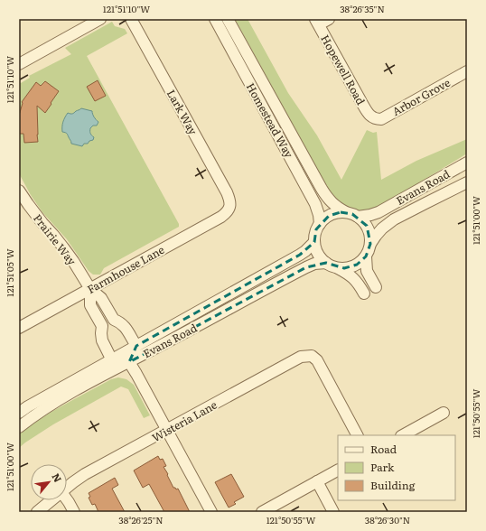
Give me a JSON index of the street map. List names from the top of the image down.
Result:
{
  "streets": {
    "street": [
      "Hopewell Road",
      "Arbor Grove",
      "Lark Way",
      "Homestead Way",
      "Evans Road",
      "Prairie Way",
      "Farmhouse Lane",
      "Wisteria Lane"
    ]
  },
  "crossings": [
    ["Hopewell Road", "Arbor Grove"],
    ["Lark Way", "Farmhouse Lane"],
    ["Homestead Way", "Evans Road"],
    ["Evans Road", "Prairie Way"],
    ["Prairie Way", "Farmhouse Lane"]
  ],
  "legend": ["Road", "Park", "Building"],
  "north": "top right",
  "coordinates": [
    "121°51'10\"W",
    "38°26'35\"N",
    "121°51'00\"W",
    "121°51'05\"W",
    "121°50'55\"W",
    "38°26'25\"N",
    "38°26'30\"N"
  ]
}
